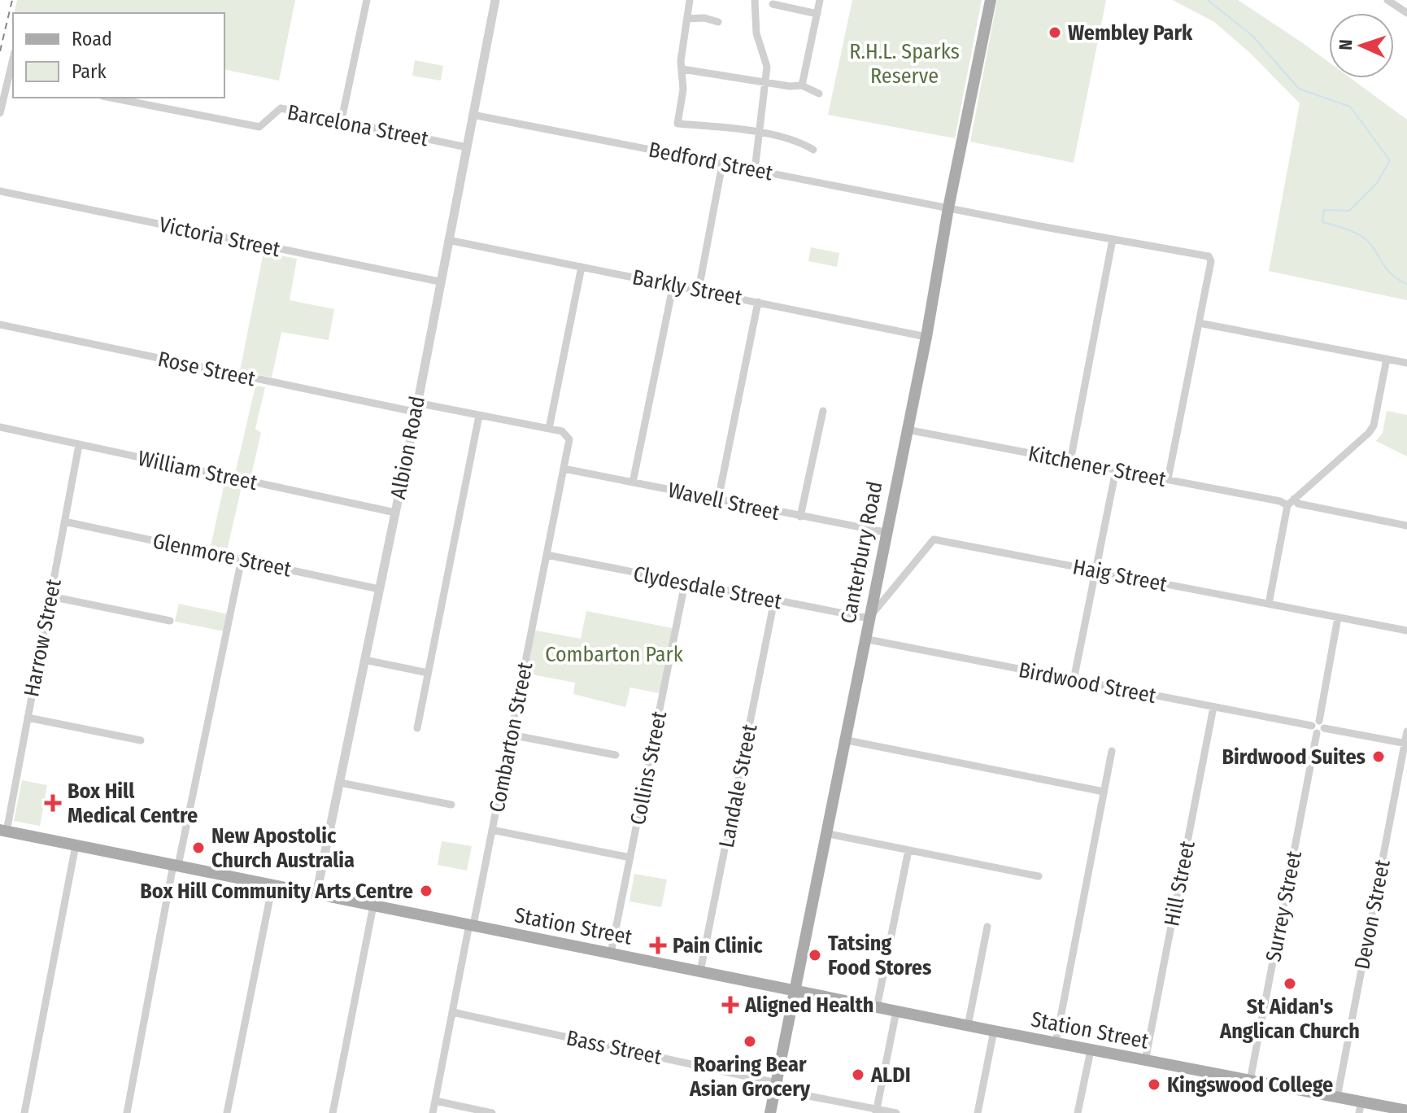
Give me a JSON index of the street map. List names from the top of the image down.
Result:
{
  "streets": {
    "main road": ["Canterbury Road", "Station Street"],
    "street": [
      "Barcelona Street",
      "Bedford Street",
      "Victoria Street",
      "Barkly Street",
      "Rose Street",
      "Albion Road",
      "Kitchener Street",
      "William Street",
      "Wavell Street",
      "Glenmore Street",
      "Haig Street",
      "Clydesdale Street",
      "Harrow Street",
      "Birdwood Street",
      "Combarton Street",
      "Collins Street",
      "Landale Street",
      "Hill Street",
      "Surrey Street",
      "Devon Street",
      "Bass Street"
    ]
  },
  "crossings": [
    ["Barcelona Street", "Albion Road"],
    ["Bedford Street", "Albion Road"],
    ["Bedford Street", "Canterbury Road"],
    ["Victoria Street", "Albion Road"],
    ["Barkly Street", "Albion Road"],
    ["Barkly Street", "Canterbury Road"],
    ["Rose Street", "Albion Road"],
    ["Rose Street", "Combarton Street"],
    ["Albion Road", "William Street"],
    ["Albion Road", "Glenmore Street"],
    ["Albion Road", "Station Street"],
    ["Kitchener Street", "Canterbury Road"],
    ["William Street", "Harrow Street"],
    ["Wavell Street", "Canterbury Road"],
    ["Wavell Street", "Combarton Street"],
    ["Canterbury Road", "Haig Street"],
    ["Canterbury Road", "Clydesdale Street"],
    ["Canterbury Road", "Birdwood Street"],
    ["Canterbury Road", "Station Street"],
    ["Canterbury Road", "Bass Street"],
    ["Glenmore Street", "Harrow Street"],
    ["Haig Street", "Clydesdale Street"],
    ["Haig Street", "Surrey Street"],
    ["Clydesdale Street", "Combarton Street"],
    ["Clydesdale Street", "Collins Street"],
    ["Clydesdale Street", "Landale Street"],
    ["Harrow Street", "Station Street"],
    ["Birdwood Street", "Hill Street"],
    ["Birdwood Street", "Surrey Street"],
    ["Birdwood Street", "Devon Street"],
    ["Combarton Street", "Station Street"],
    ["Combarton Street", "Bass Street"],
    ["Collins Street", "Station Street"],
    ["Landale Street", "Station Street"],
    ["Hill Street", "Station Street"],
    ["Surrey Street", "Station Street"],
    ["Devon Street", "Station Street"]
  ],
  "parks": ["R.H.L. Sparks Reserve", "Combarton Park"],
  "places": {
    "other": [
      "Wembley Park",
      "Birdwood Suites",
      "New Apostolic Church Australia",
      "Box Hill Community Arts Centre",
      "Tatsing Food Stores",
      "St Aidan's Anglican Church",
      "Roaring Bear Asian Grocery",
      "ALDI",
      "Kingswood College"
    ],
    "health": ["Box Hill Medical Centre", "Pain Clinic", "Aligned Health"]
  },
  "legend": ["Road", "Park"],
  "north": "left"
}
